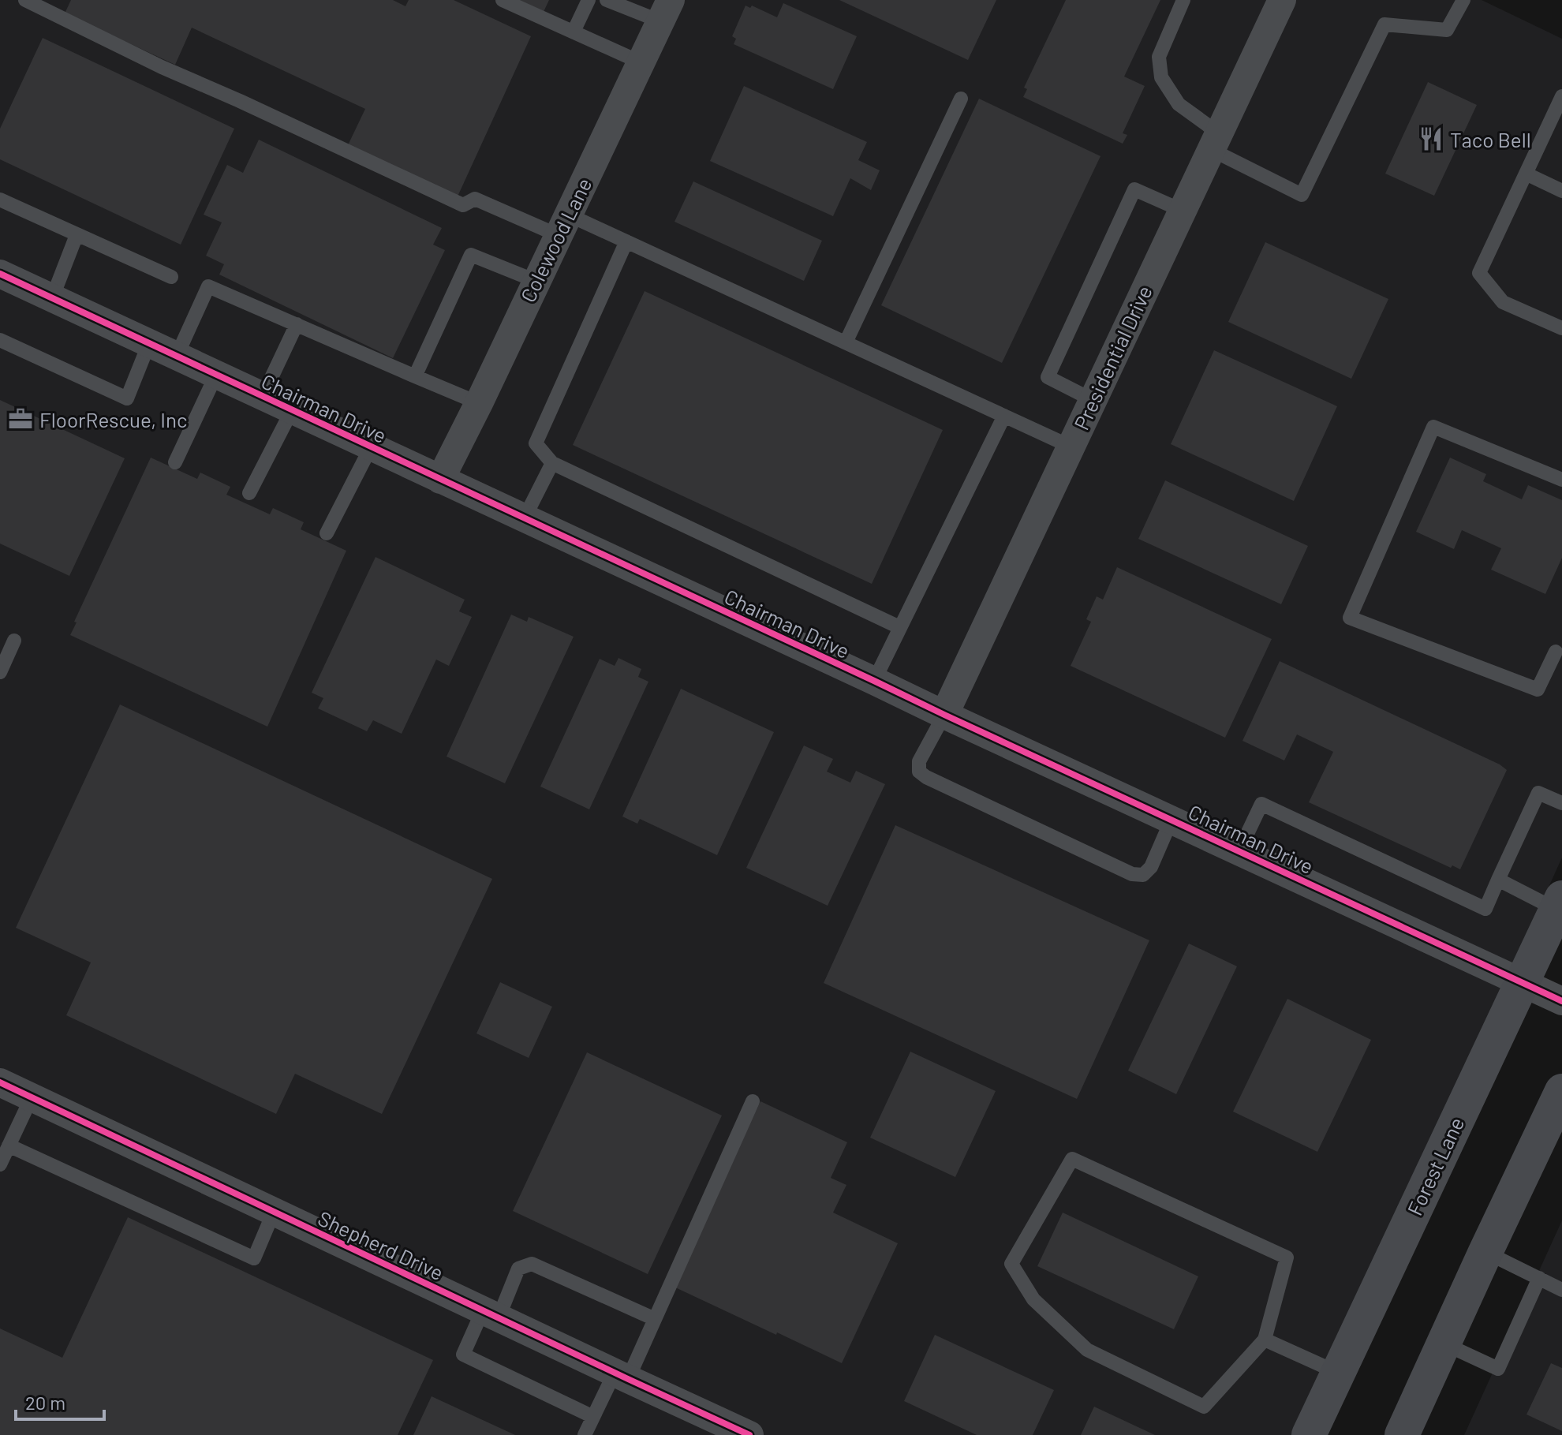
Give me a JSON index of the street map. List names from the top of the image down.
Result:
{
  "streets": {
    "main road": ["Forest Lane"],
    "street": [
      "Colewood Lane",
      "Presidential Drive",
      "Chairman Drive",
      "Shepherd Drive"
    ]
  },
  "crossings": [
    ["Colewood Lane", "Chairman Drive"],
    ["Presidential Drive", "Chairman Drive"],
    ["Chairman Drive", "Forest Lane"]
  ],
  "places": {
    "restaurant": ["Taco Bell"],
    "office": ["FloorRescue, Inc"]
  },
  "scale_bar": "20 m"
}
